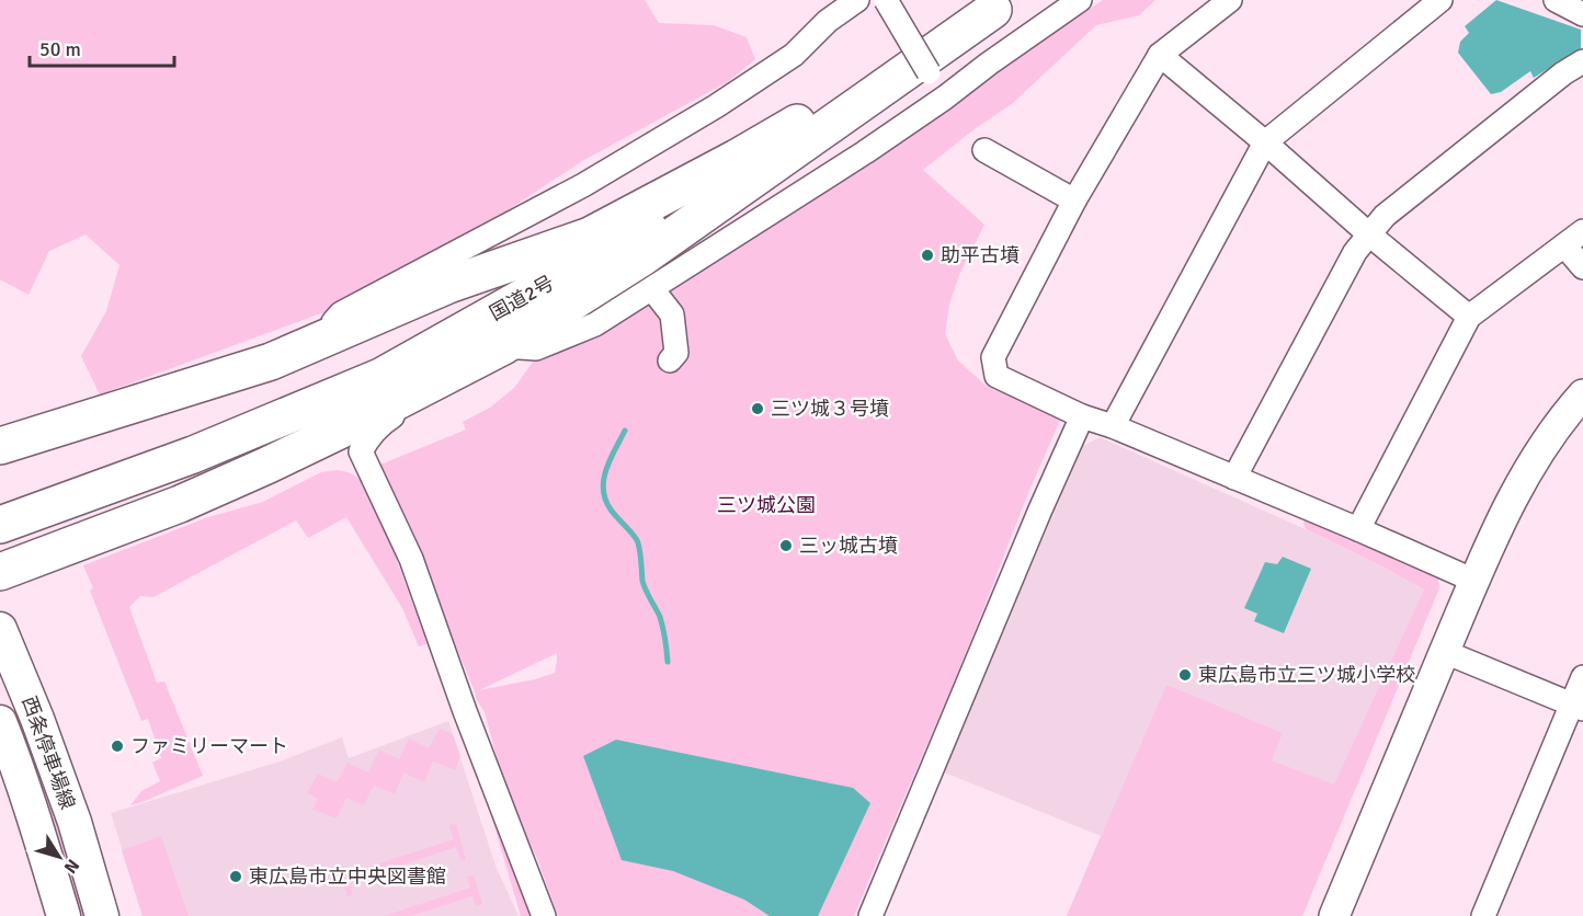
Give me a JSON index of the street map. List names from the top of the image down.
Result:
{
  "streets": {
    "highway": ["国道2号"],
    "main road": ["西条停車場線"]
  },
  "parks": ["三ツ城公園"],
  "places": [
    "助平古墳",
    "三ツ城３号墳",
    "三ッ城古墳",
    "東広島市立三ツ城小学校",
    "ファミリーマート",
    "東広島市立中央図書館"
  ],
  "scale_bar": "50 m",
  "north": "bottom right"
}
